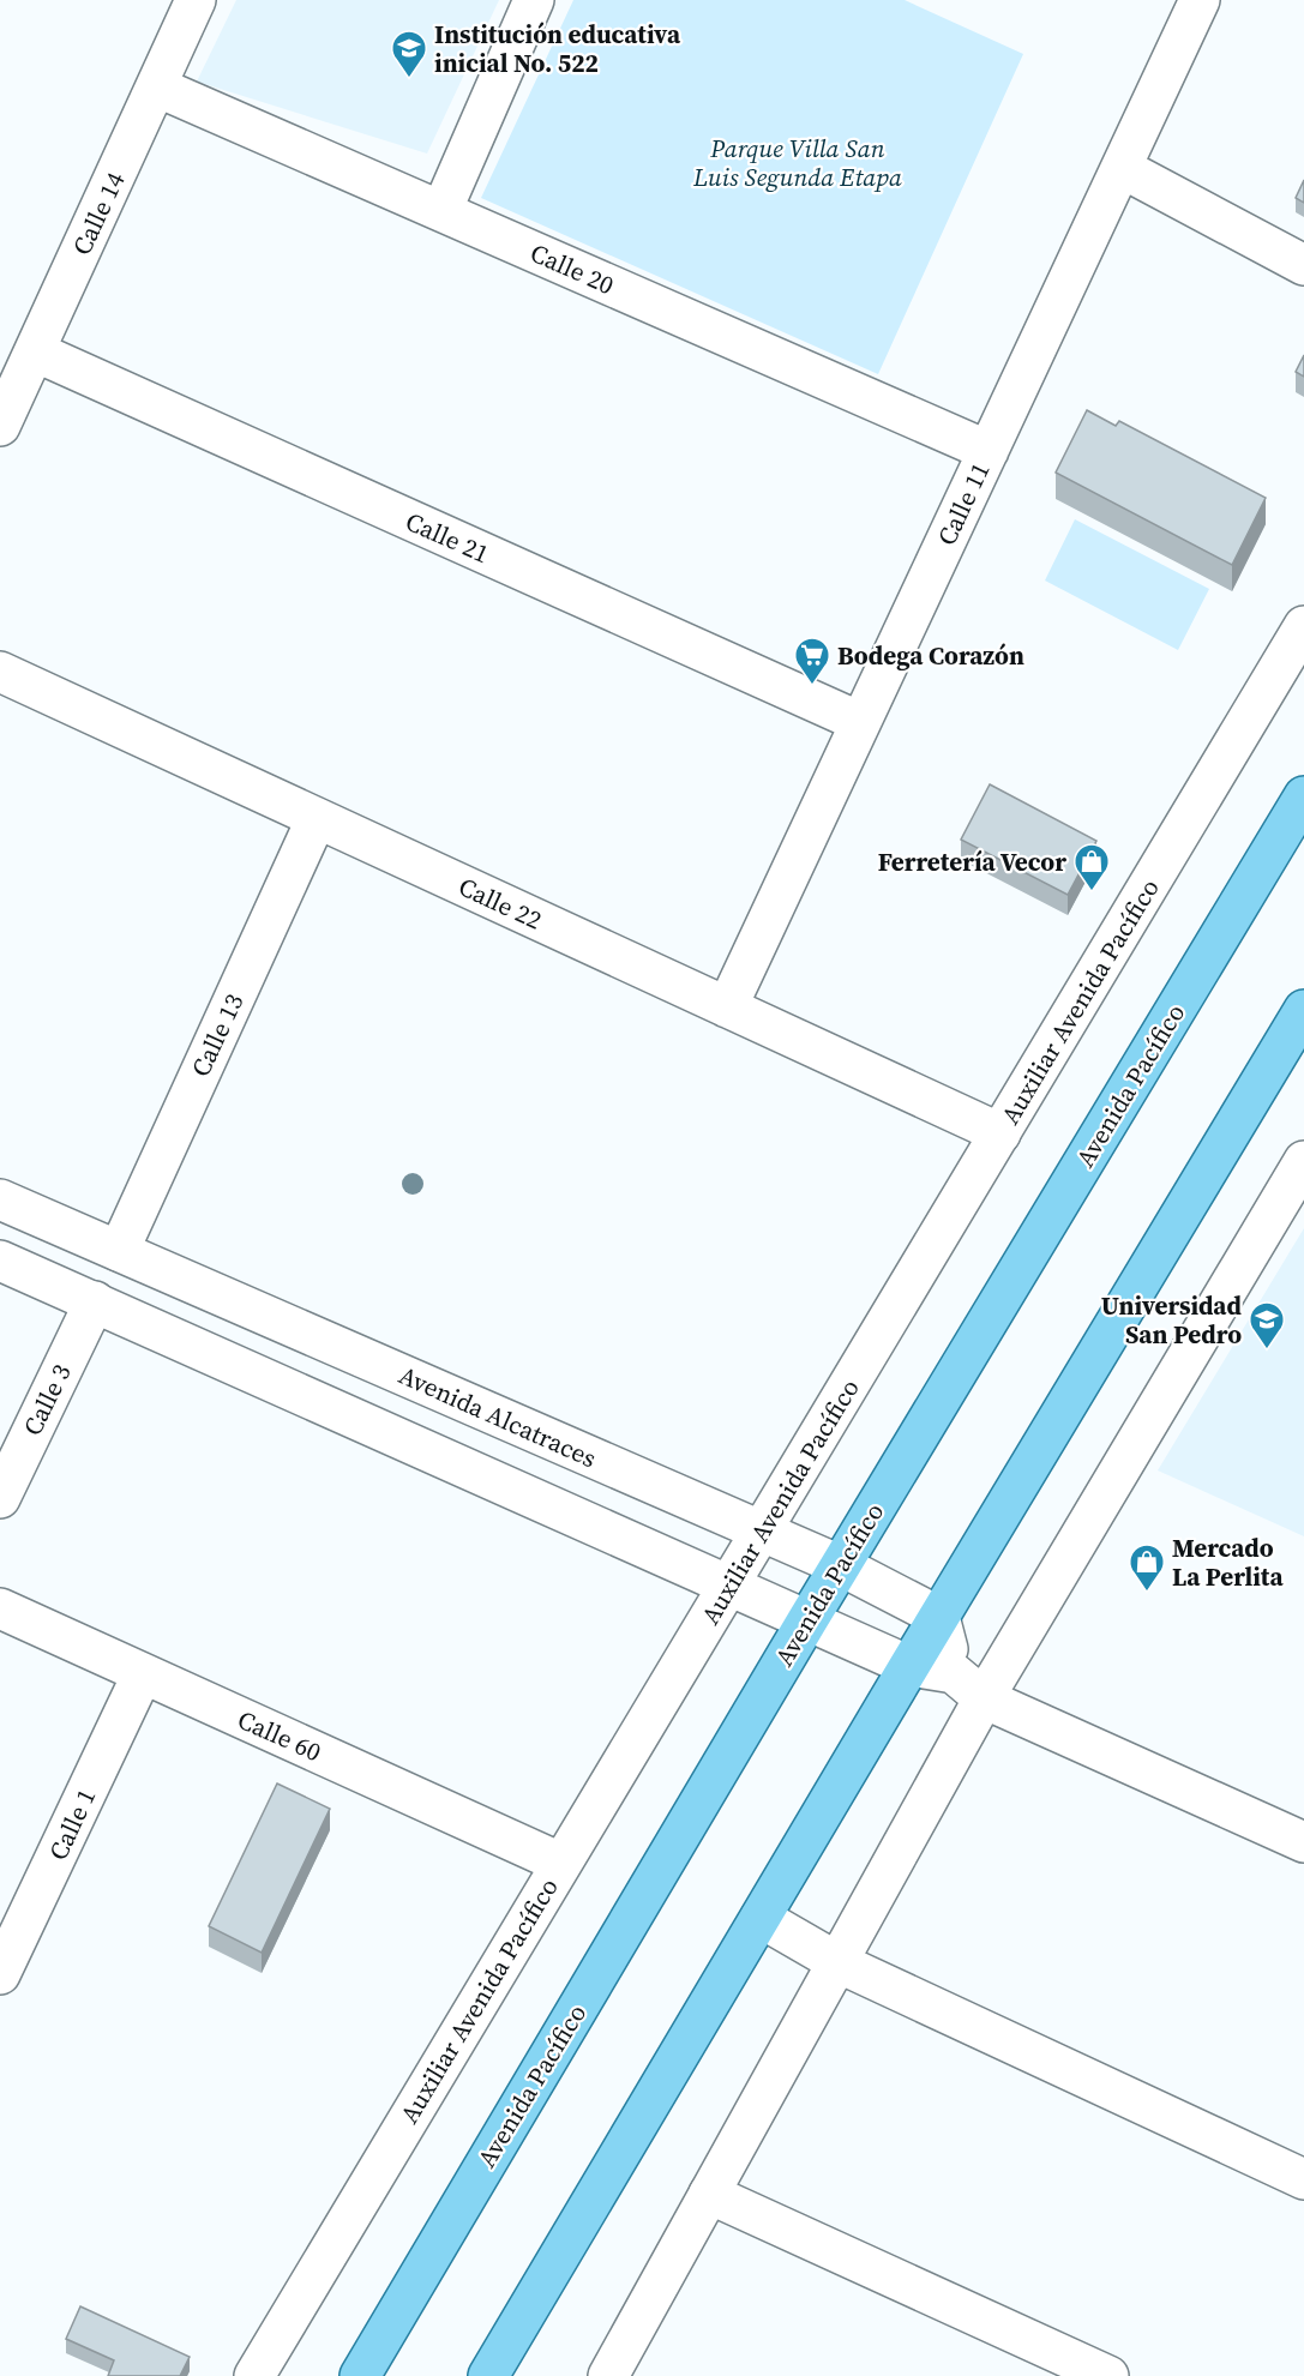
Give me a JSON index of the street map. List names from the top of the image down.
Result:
{
  "streets": {
    "main road": ["Avenida Pacífico"],
    "street": [
      "Calle 14",
      "Calle 20",
      "Calle 11",
      "Calle 21",
      "Calle 22",
      "Auxiliar Avenida Pacífico",
      "Calle 13",
      "Calle 3",
      "Avenida Alcatraces",
      "Calle 60",
      "Calle 1"
    ]
  },
  "crossings": [
    ["Calle 14", "Calle 20"],
    ["Calle 14", "Calle 21"],
    ["Calle 20", "Calle 11"],
    ["Calle 11", "Calle 21"],
    ["Calle 11", "Calle 22"],
    ["Calle 22", "Auxiliar Avenida Pacífico"],
    ["Calle 22", "Calle 13"],
    ["Auxiliar Avenida Pacífico", "Avenida Alcatraces"],
    ["Auxiliar Avenida Pacífico", "Calle 60"],
    ["Calle 13", "Avenida Alcatraces"],
    ["Avenida Pacífico", "Avenida Alcatraces"],
    ["Calle 60", "Calle 1"]
  ],
  "parks": ["Parque Villa San Luis Segunda Etapa"],
  "places": {
    "school or university": ["Institución educativa inicial No. 522", "Universidad San Pedro"],
    "supermarket": ["Bodega Corazón"],
    "shop": ["Ferretería Vecor", "Mercado La Perlita"]
  }
}
